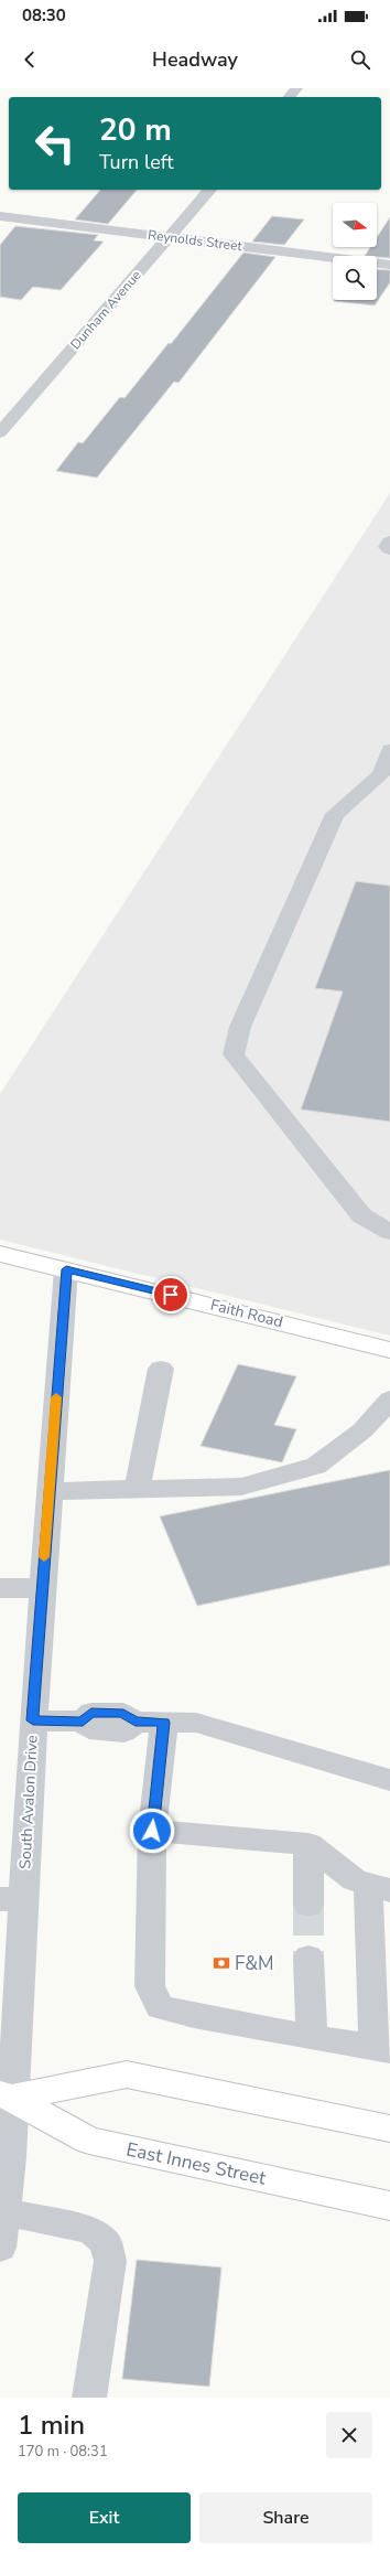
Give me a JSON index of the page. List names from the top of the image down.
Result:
{
  "streets": {
    "main road": ["Faith Road", "East Innes Street"],
    "street": ["Reynolds Street", "Dunham Avenue", "South Avalon Drive"]
  },
  "crossings": [
    ["Reynolds Street", "Dunham Avenue"],
    ["Faith Road", "South Avalon Drive"],
    ["South Avalon Drive", "East Innes Street"]
  ],
  "places": {
    "bank": ["F&M"]
  },
  "north": "right",
  "page": {
    "status": "08:30",
    "header": "Headway",
    "turn": ["20 m", "Turn left"],
    "heading": ["1 min", "170 m · 08:31"],
    "buttons": ["Exit", "Share"]
  }
}
